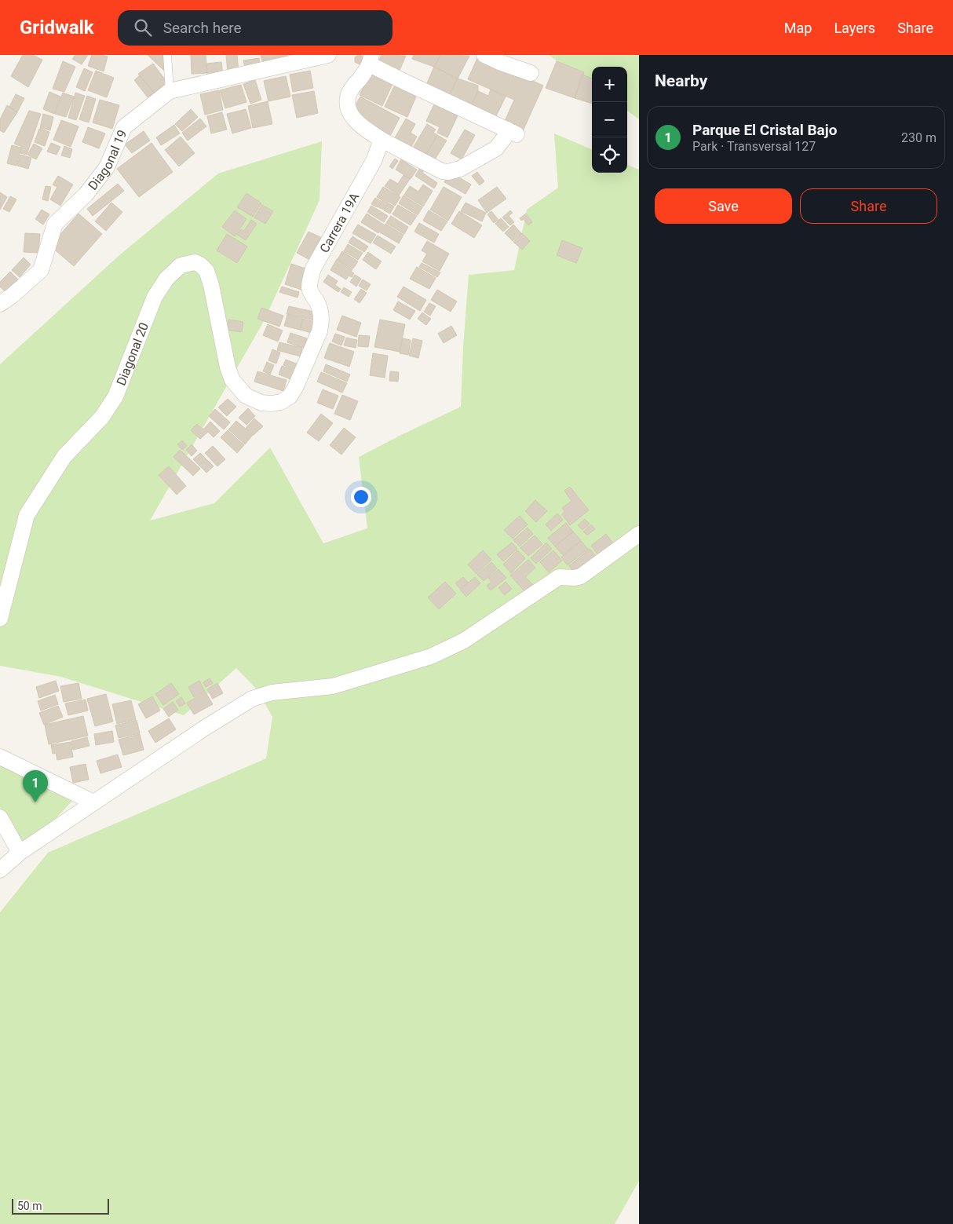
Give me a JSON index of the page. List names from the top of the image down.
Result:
{
  "streets": {
    "street": ["Diagonal 19", "Carrera 19A", "Diagonal 20"]
  },
  "crossings": [
    ["Carrera 19A", "Diagonal 20"]
  ],
  "scale_bar": "50 m",
  "page": {
    "header": "Gridwalk",
    "search": "Search here",
    "nav": ["Map", "Layers", "Share"],
    "heading": "Nearby",
    "map_buttons": ["+", "−"],
    "list": [
      {
        "mark": "1",
        "name": "Parque El Cristal Bajo",
        "note": "Park · Transversal 127",
        "value": "230 m"
      }
    ],
    "buttons": ["Save", "Share"],
    "pins": "1",
    "scale": "50 m"
  }
}
